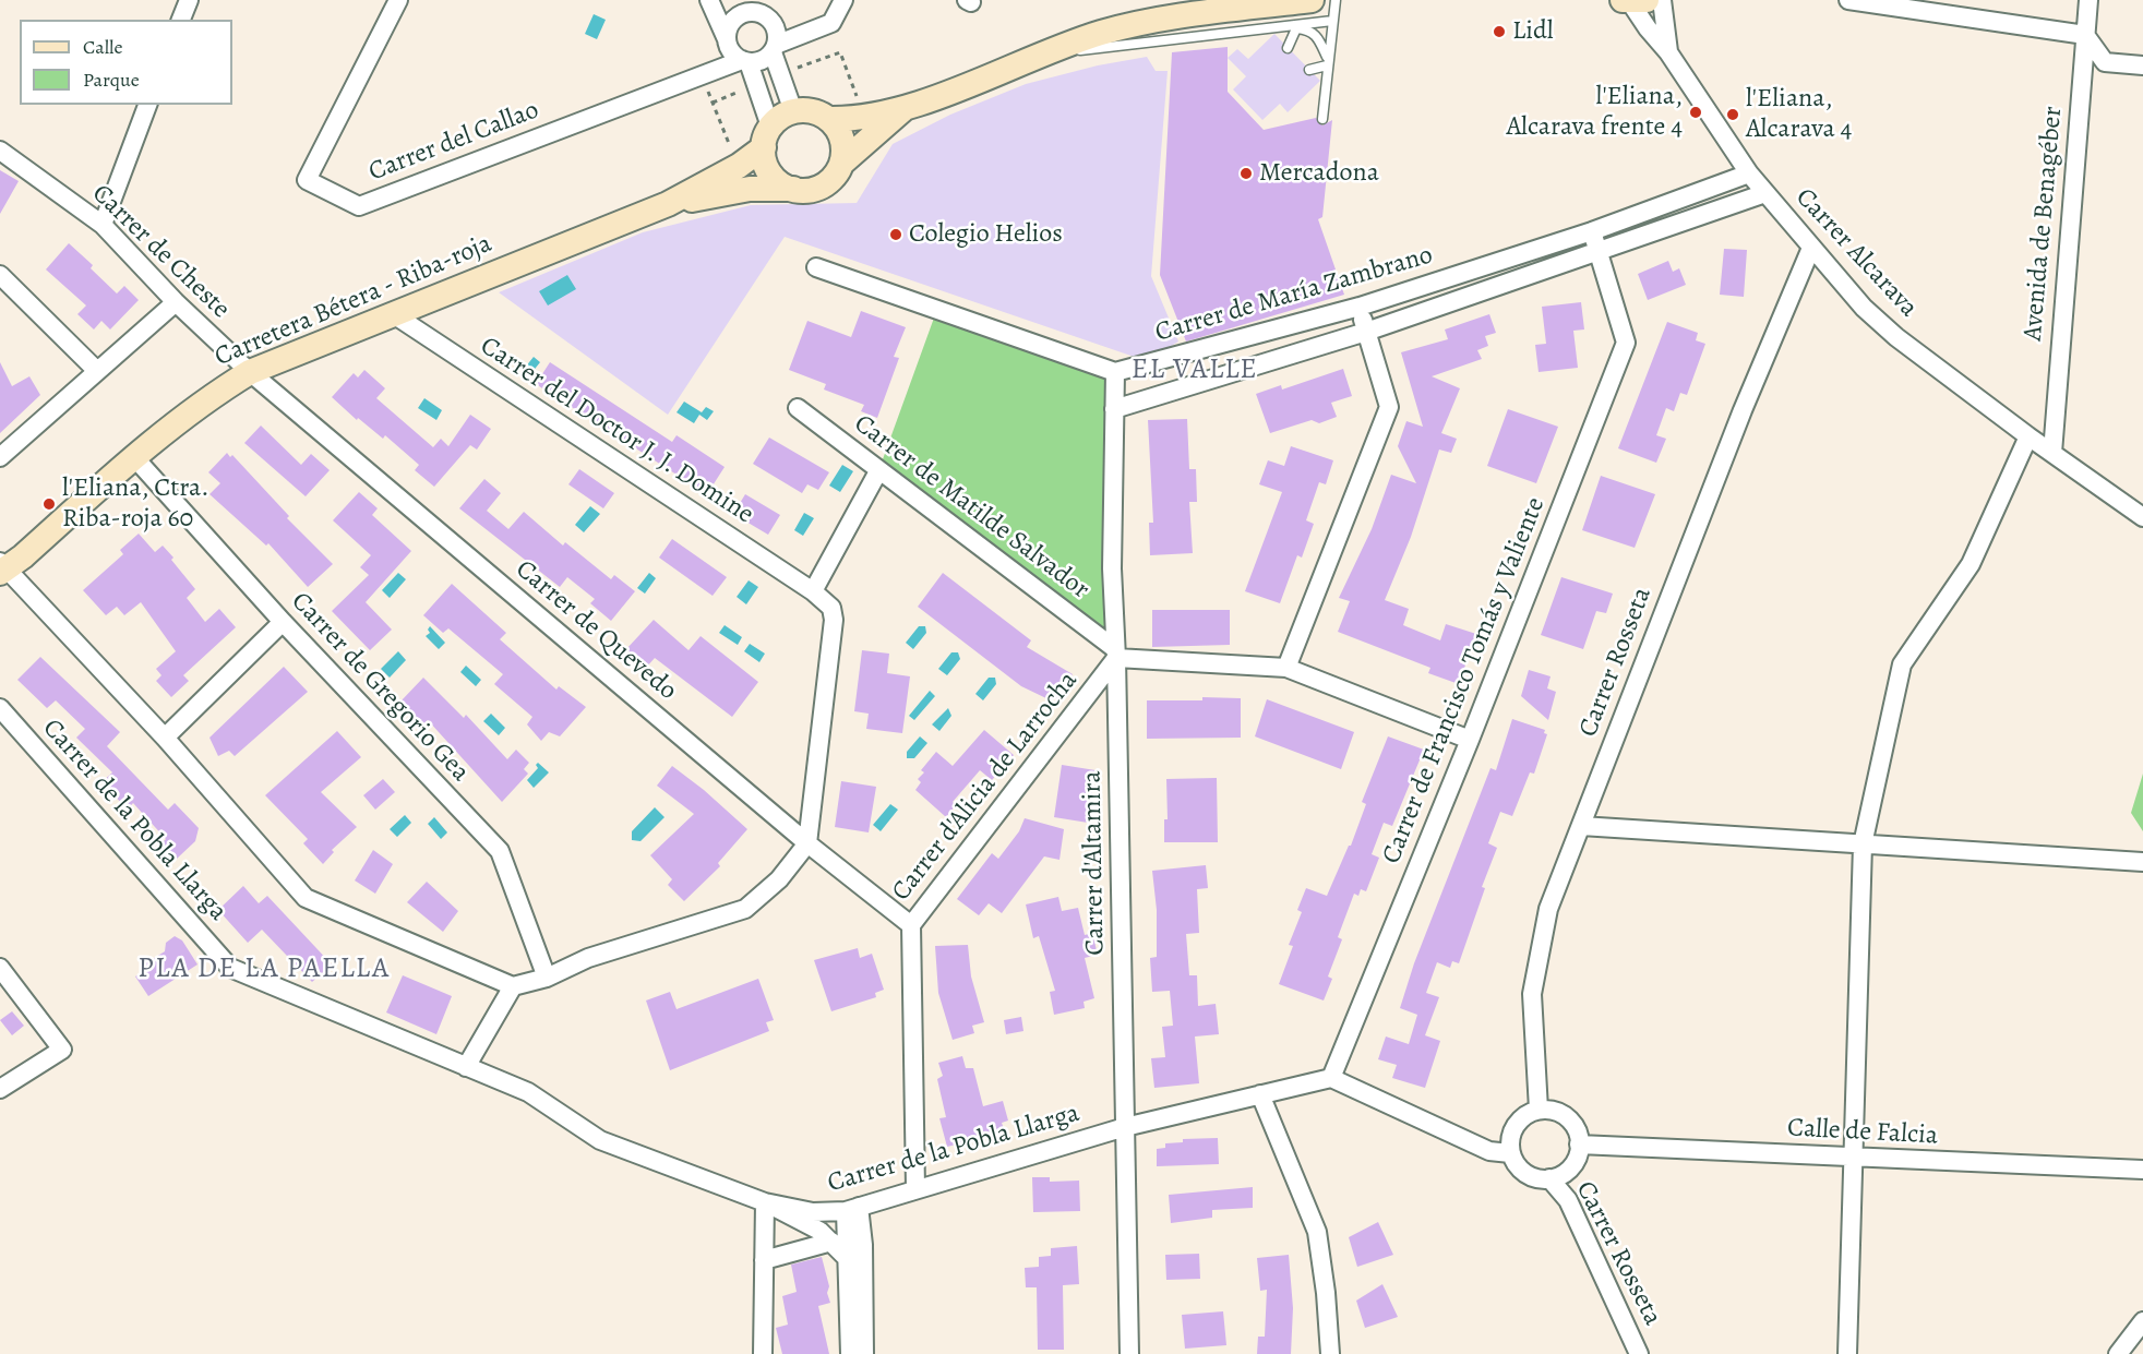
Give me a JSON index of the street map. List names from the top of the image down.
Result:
{
  "streets": {
    "main road": ["Carretera Bétera - Riba-roja"],
    "street": [
      "Carrer del Callao",
      "Avenida de Benagéber",
      "Carrer de Cheste",
      "Carrer Alcarava",
      "Carrer de María Zambrano",
      "Carrer del Doctor J. J. Domine",
      "Carrer de Matilde Salvador",
      "Carrer de Quevedo",
      "Carrer Rosseta",
      "Carrer de Francisco Tomás y Valiente",
      "Carrer de Gregorio Gea",
      "Carrer d'Alicia de Larrocha",
      "Carrer de la Pobla Llarga",
      "Carrer d'Altamira",
      "Calle de Falcia"
    ]
  },
  "crossings": [
    ["Avenida de Benagéber", "Carrer Alcarava"],
    ["Carrer de Cheste", "Carretera Bétera - Riba-roja"],
    ["Carrer de Cheste", "Carrer de Quevedo"],
    ["Carrer Alcarava", "Carrer de María Zambrano"],
    ["Carrer Alcarava", "Carrer Rosseta"],
    ["Carrer de María Zambrano", "Carrer de Francisco Tomás y Valiente"],
    ["Carrer de María Zambrano", "Carrer d'Altamira"],
    ["Carretera Bétera - Riba-roja", "Carrer del Doctor J. J. Domine"],
    ["Carretera Bétera - Riba-roja", "Carrer de Quevedo"],
    ["Carretera Bétera - Riba-roja", "Carrer de Gregorio Gea"],
    ["Carrer del Doctor J. J. Domine", "Carrer de Quevedo"],
    ["Carrer de Matilde Salvador", "Carrer d'Alicia de Larrocha"],
    ["Carrer de Matilde Salvador", "Carrer d'Altamira"],
    ["Carrer de Quevedo", "Carrer d'Alicia de Larrocha"],
    ["Carrer Rosseta", "Calle de Falcia"],
    ["Carrer d'Alicia de Larrocha", "Carrer de la Pobla Llarga"],
    ["Carrer d'Alicia de Larrocha", "Carrer d'Altamira"],
    ["Carrer de la Pobla Llarga", "Carrer d'Altamira"]
  ],
  "districts": ["EL VALLE", "PLA DE LA PAELLA"],
  "places": [
    "Lidl",
    "l'Eliana, Alcarava frente 4",
    "l'Eliana, Alcarava 4",
    "Mercadona",
    "Colegio Helios",
    "l'Eliana, Ctra. Riba-roja 60"
  ],
  "legend": ["Calle", "Parque"]
}
